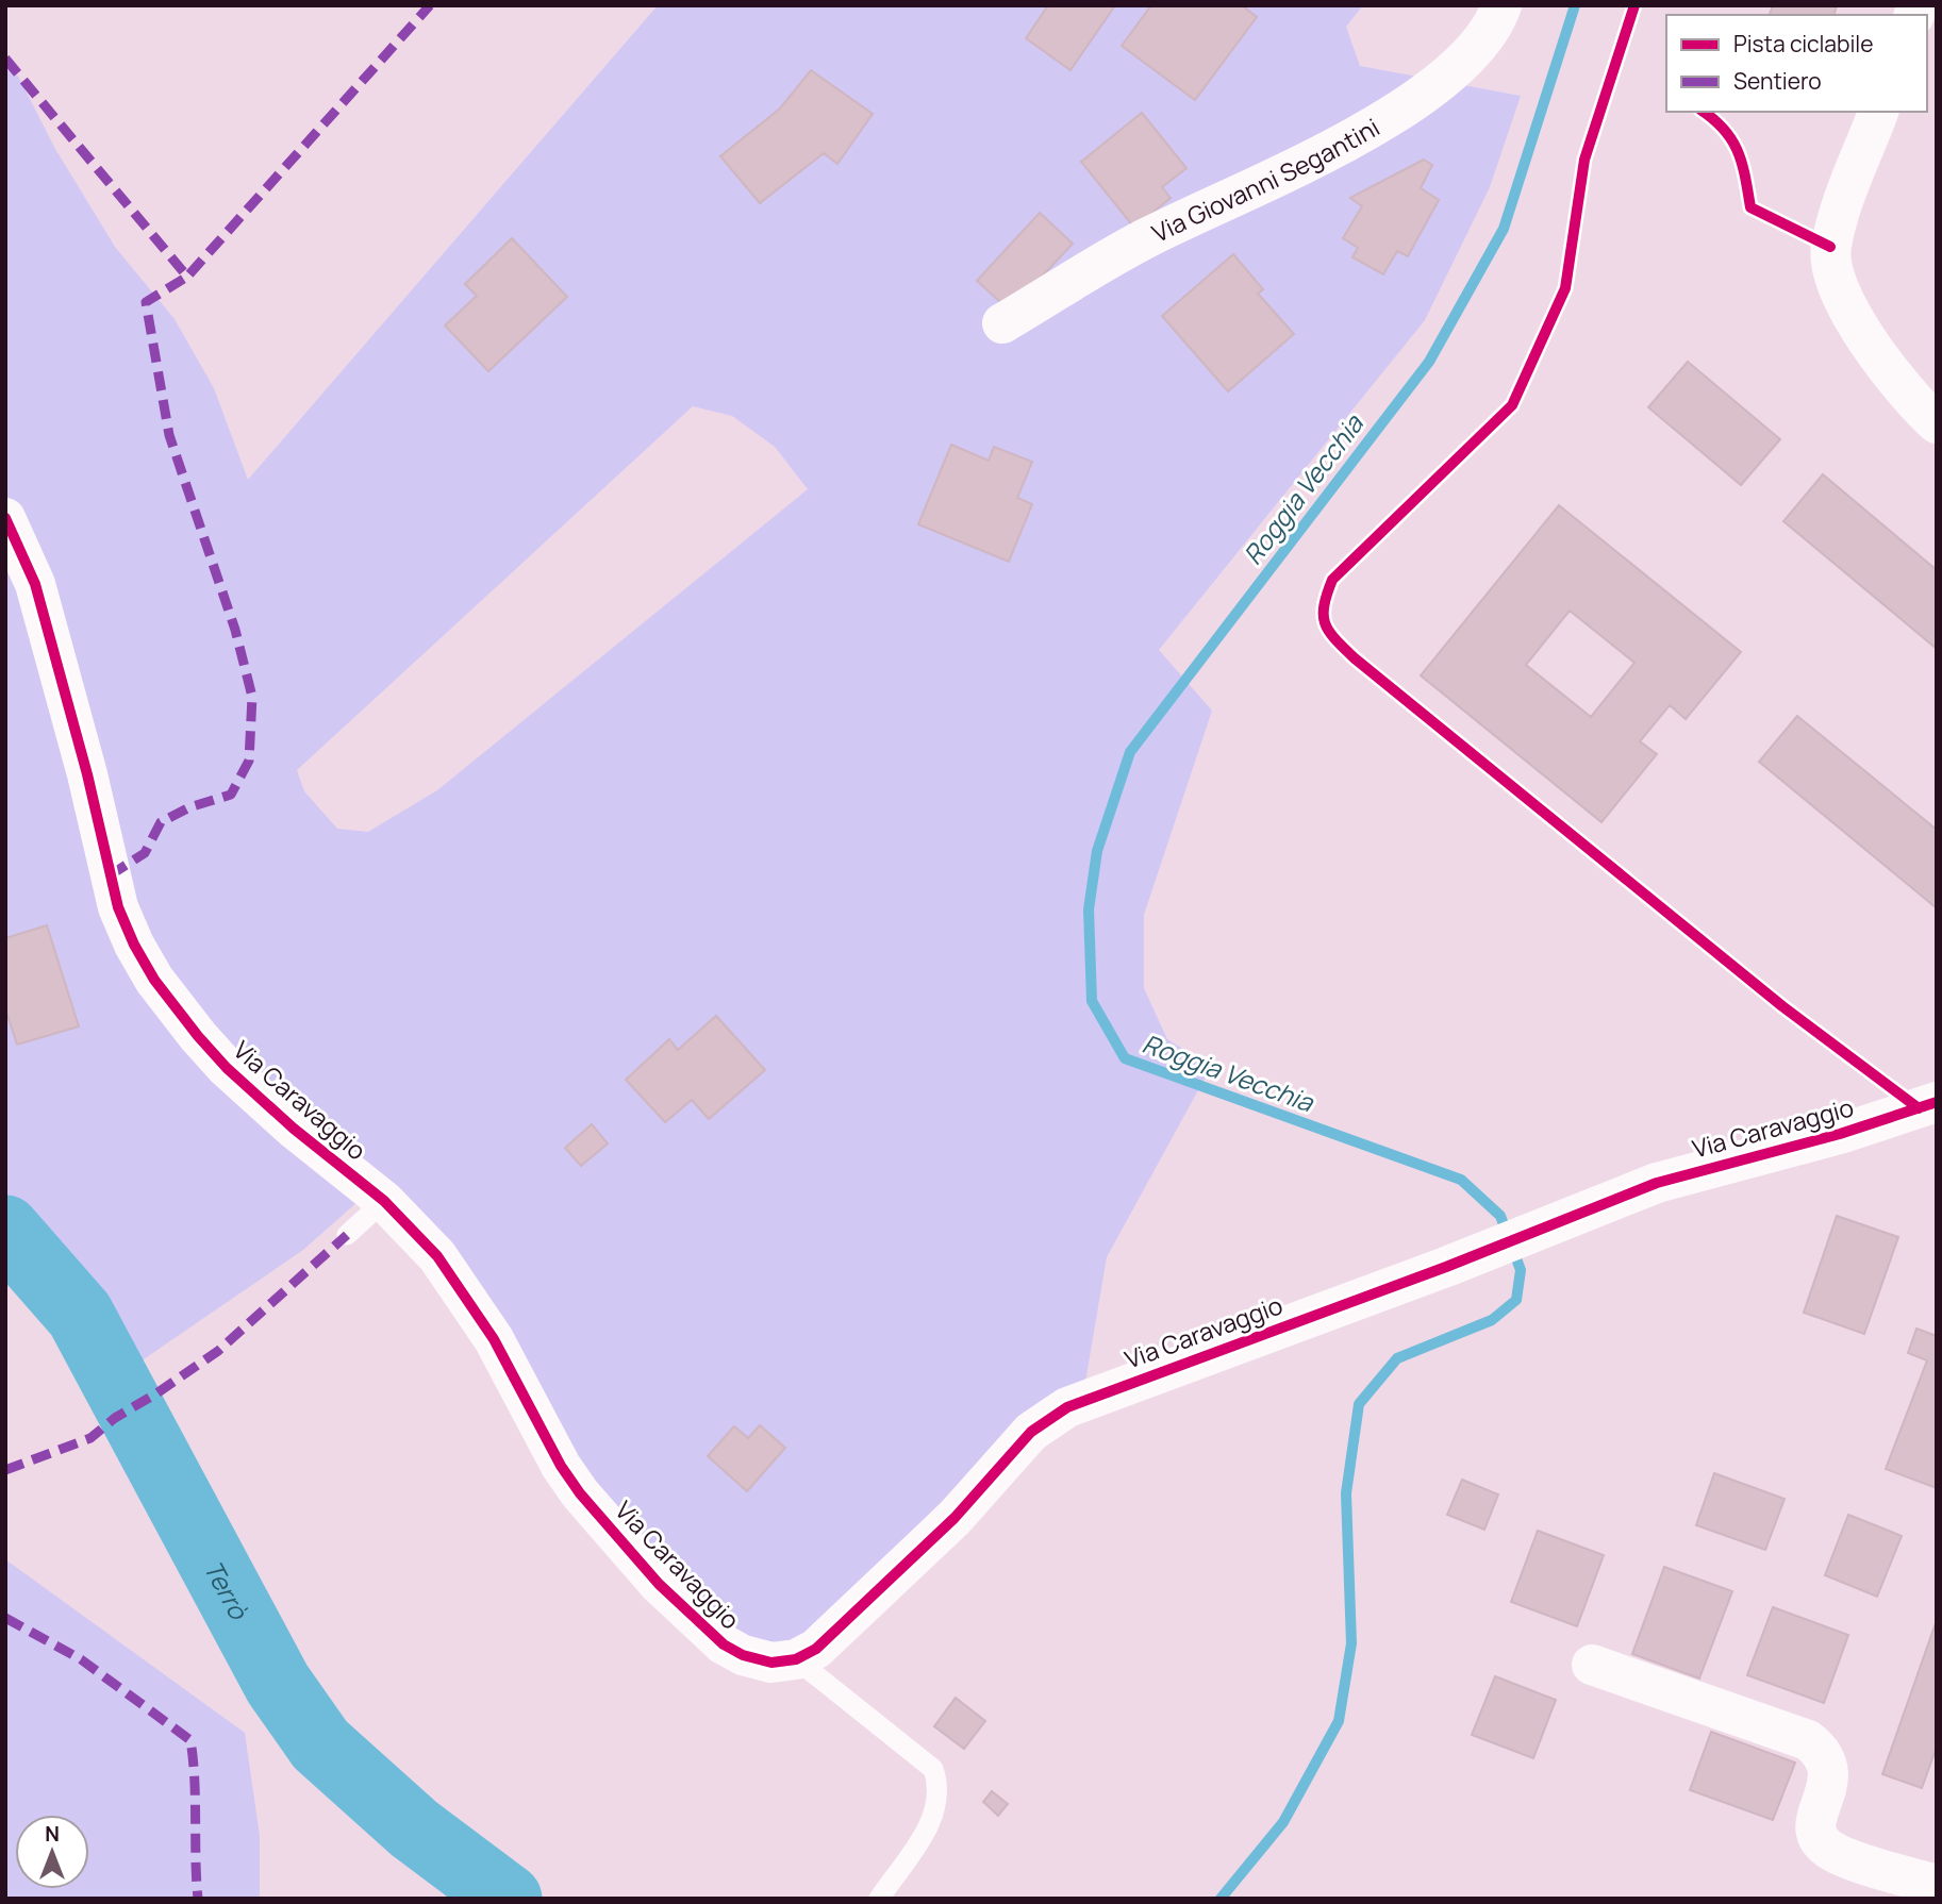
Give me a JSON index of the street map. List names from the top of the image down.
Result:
{
  "streets": {
    "street": ["Via Giovanni Segantini", "Via Caravaggio"]
  },
  "water": ["Roggia Vecchia", "Terrò"],
  "legend": ["Pista ciclabile", "Sentiero"],
  "north": "top"
}
